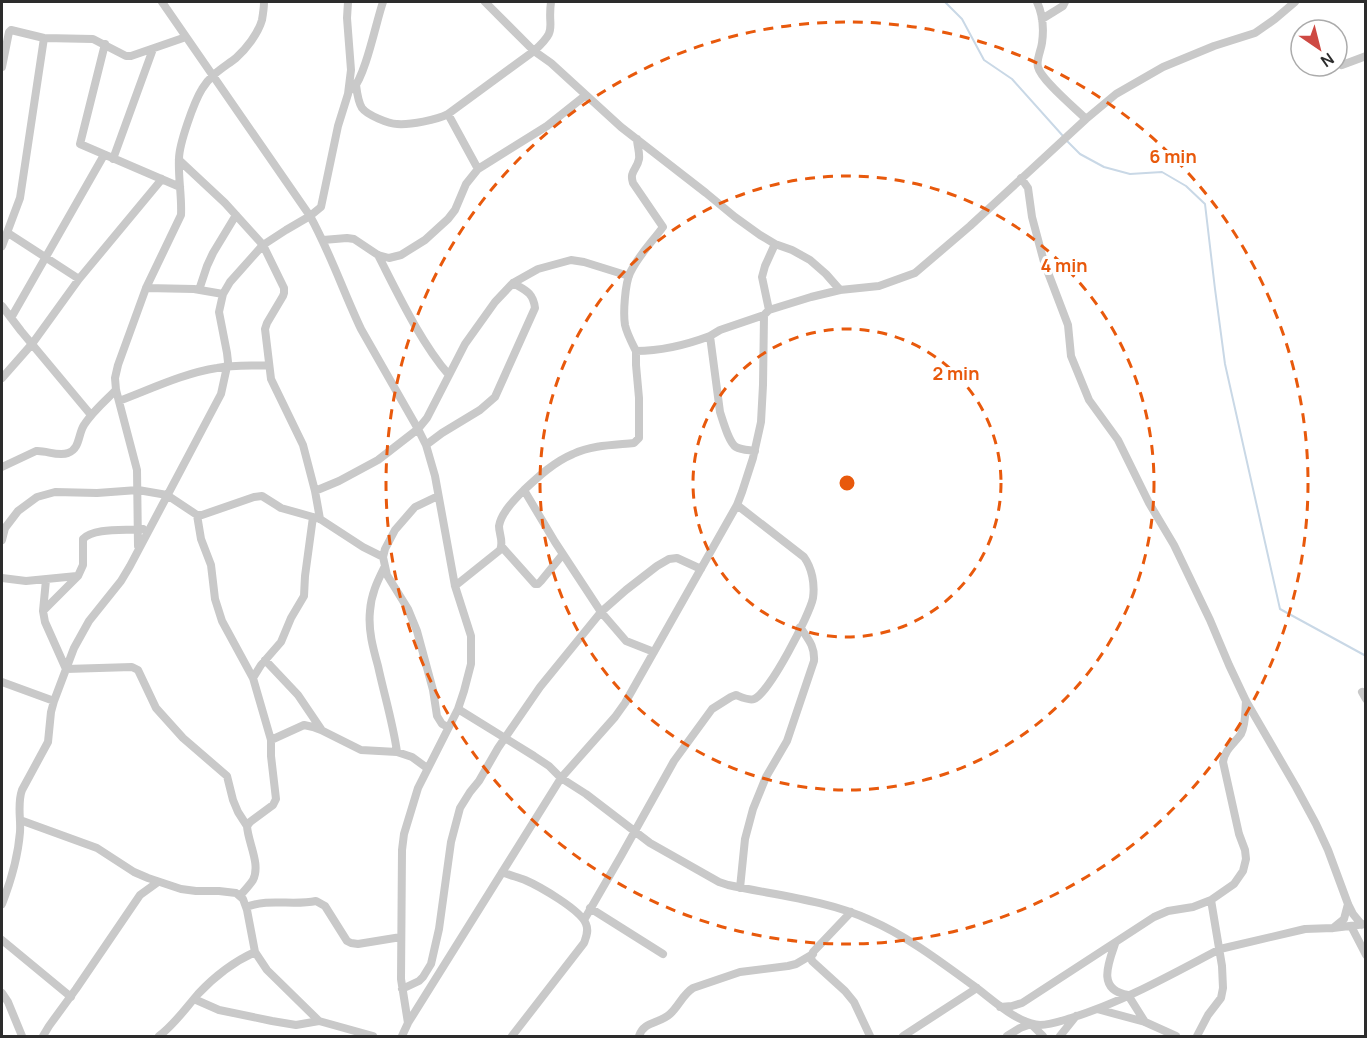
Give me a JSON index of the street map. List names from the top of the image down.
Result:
{
  "north": "bottom right",
  "rings": ["6 min", "4 min", "2 min"]
}
